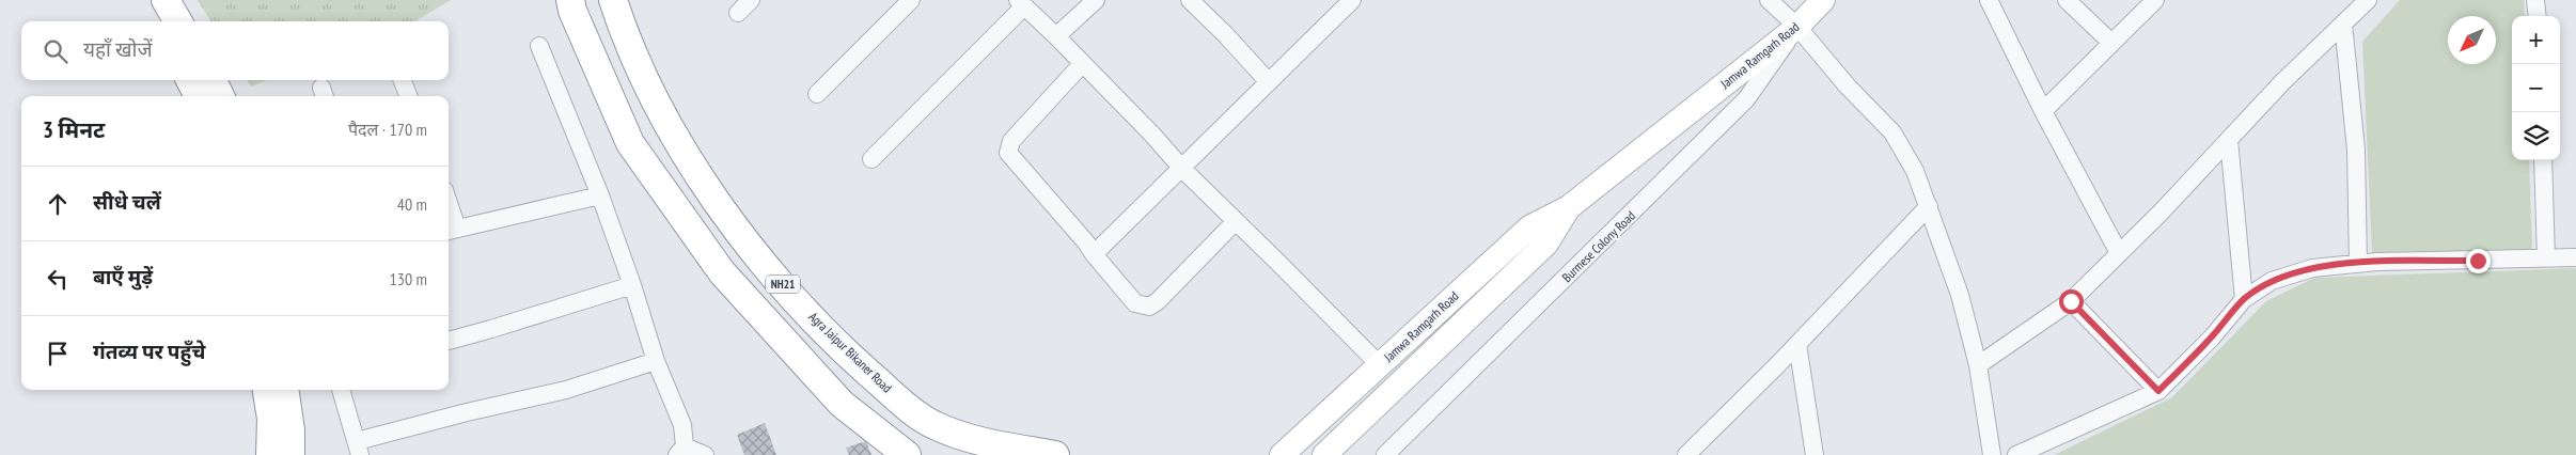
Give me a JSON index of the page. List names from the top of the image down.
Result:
{
  "streets": {
    "highway": ["NH21", "Agra Jaipur Bikaner Road"],
    "main road": ["Jamwa Ramgarh Road"],
    "street": ["Burmese Colony Road"]
  },
  "crossings": [
    ["Jamwa Ramgarh Road", "Burmese Colony Road"]
  ],
  "north": "bottom left",
  "page": {
    "map_buttons": ["+", "−"],
    "search": "यहाँ खोजें",
    "heading": ["3 मिनट", "पैदल · 170 m"],
    "list": [
      ["सीधे चलें", "40 m"],
      ["बाएँ मुड़ें", "130 m"],
      "गंतव्य पर पहुँचे"
    ]
  }
}
